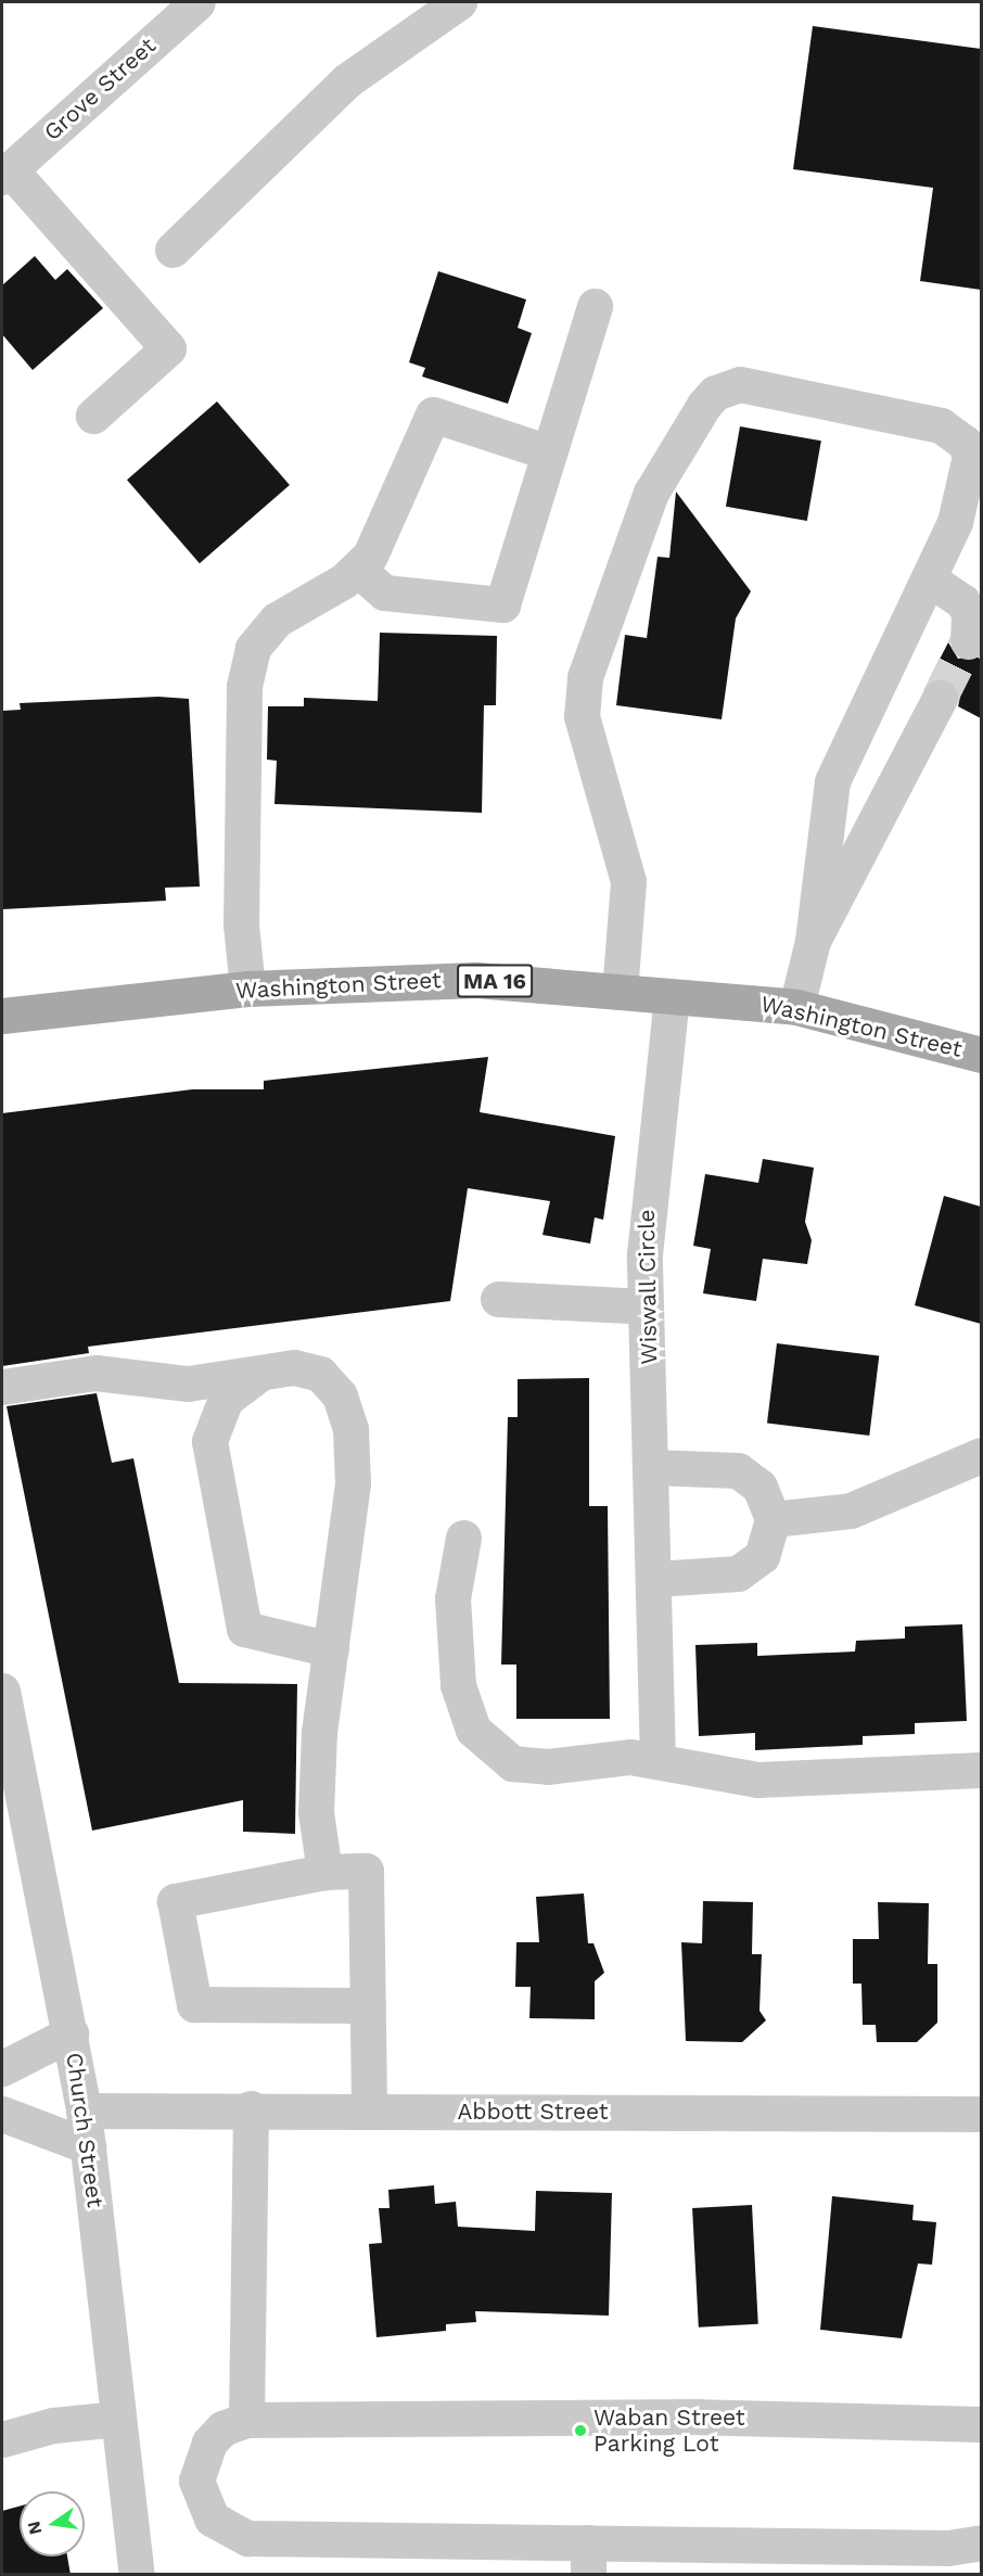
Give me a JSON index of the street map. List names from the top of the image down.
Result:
{
  "streets": {
    "main road": ["MA 16", "Washington Street"],
    "street": [
      "Grove Street",
      "Wiswall Circle",
      "Abbott Street",
      "Church Street"
    ]
  },
  "crossings": [
    ["Washington Street", "Wiswall Circle"],
    ["Abbott Street", "Church Street"]
  ],
  "places": ["Waban Street Parking Lot"],
  "north": "left"
}
